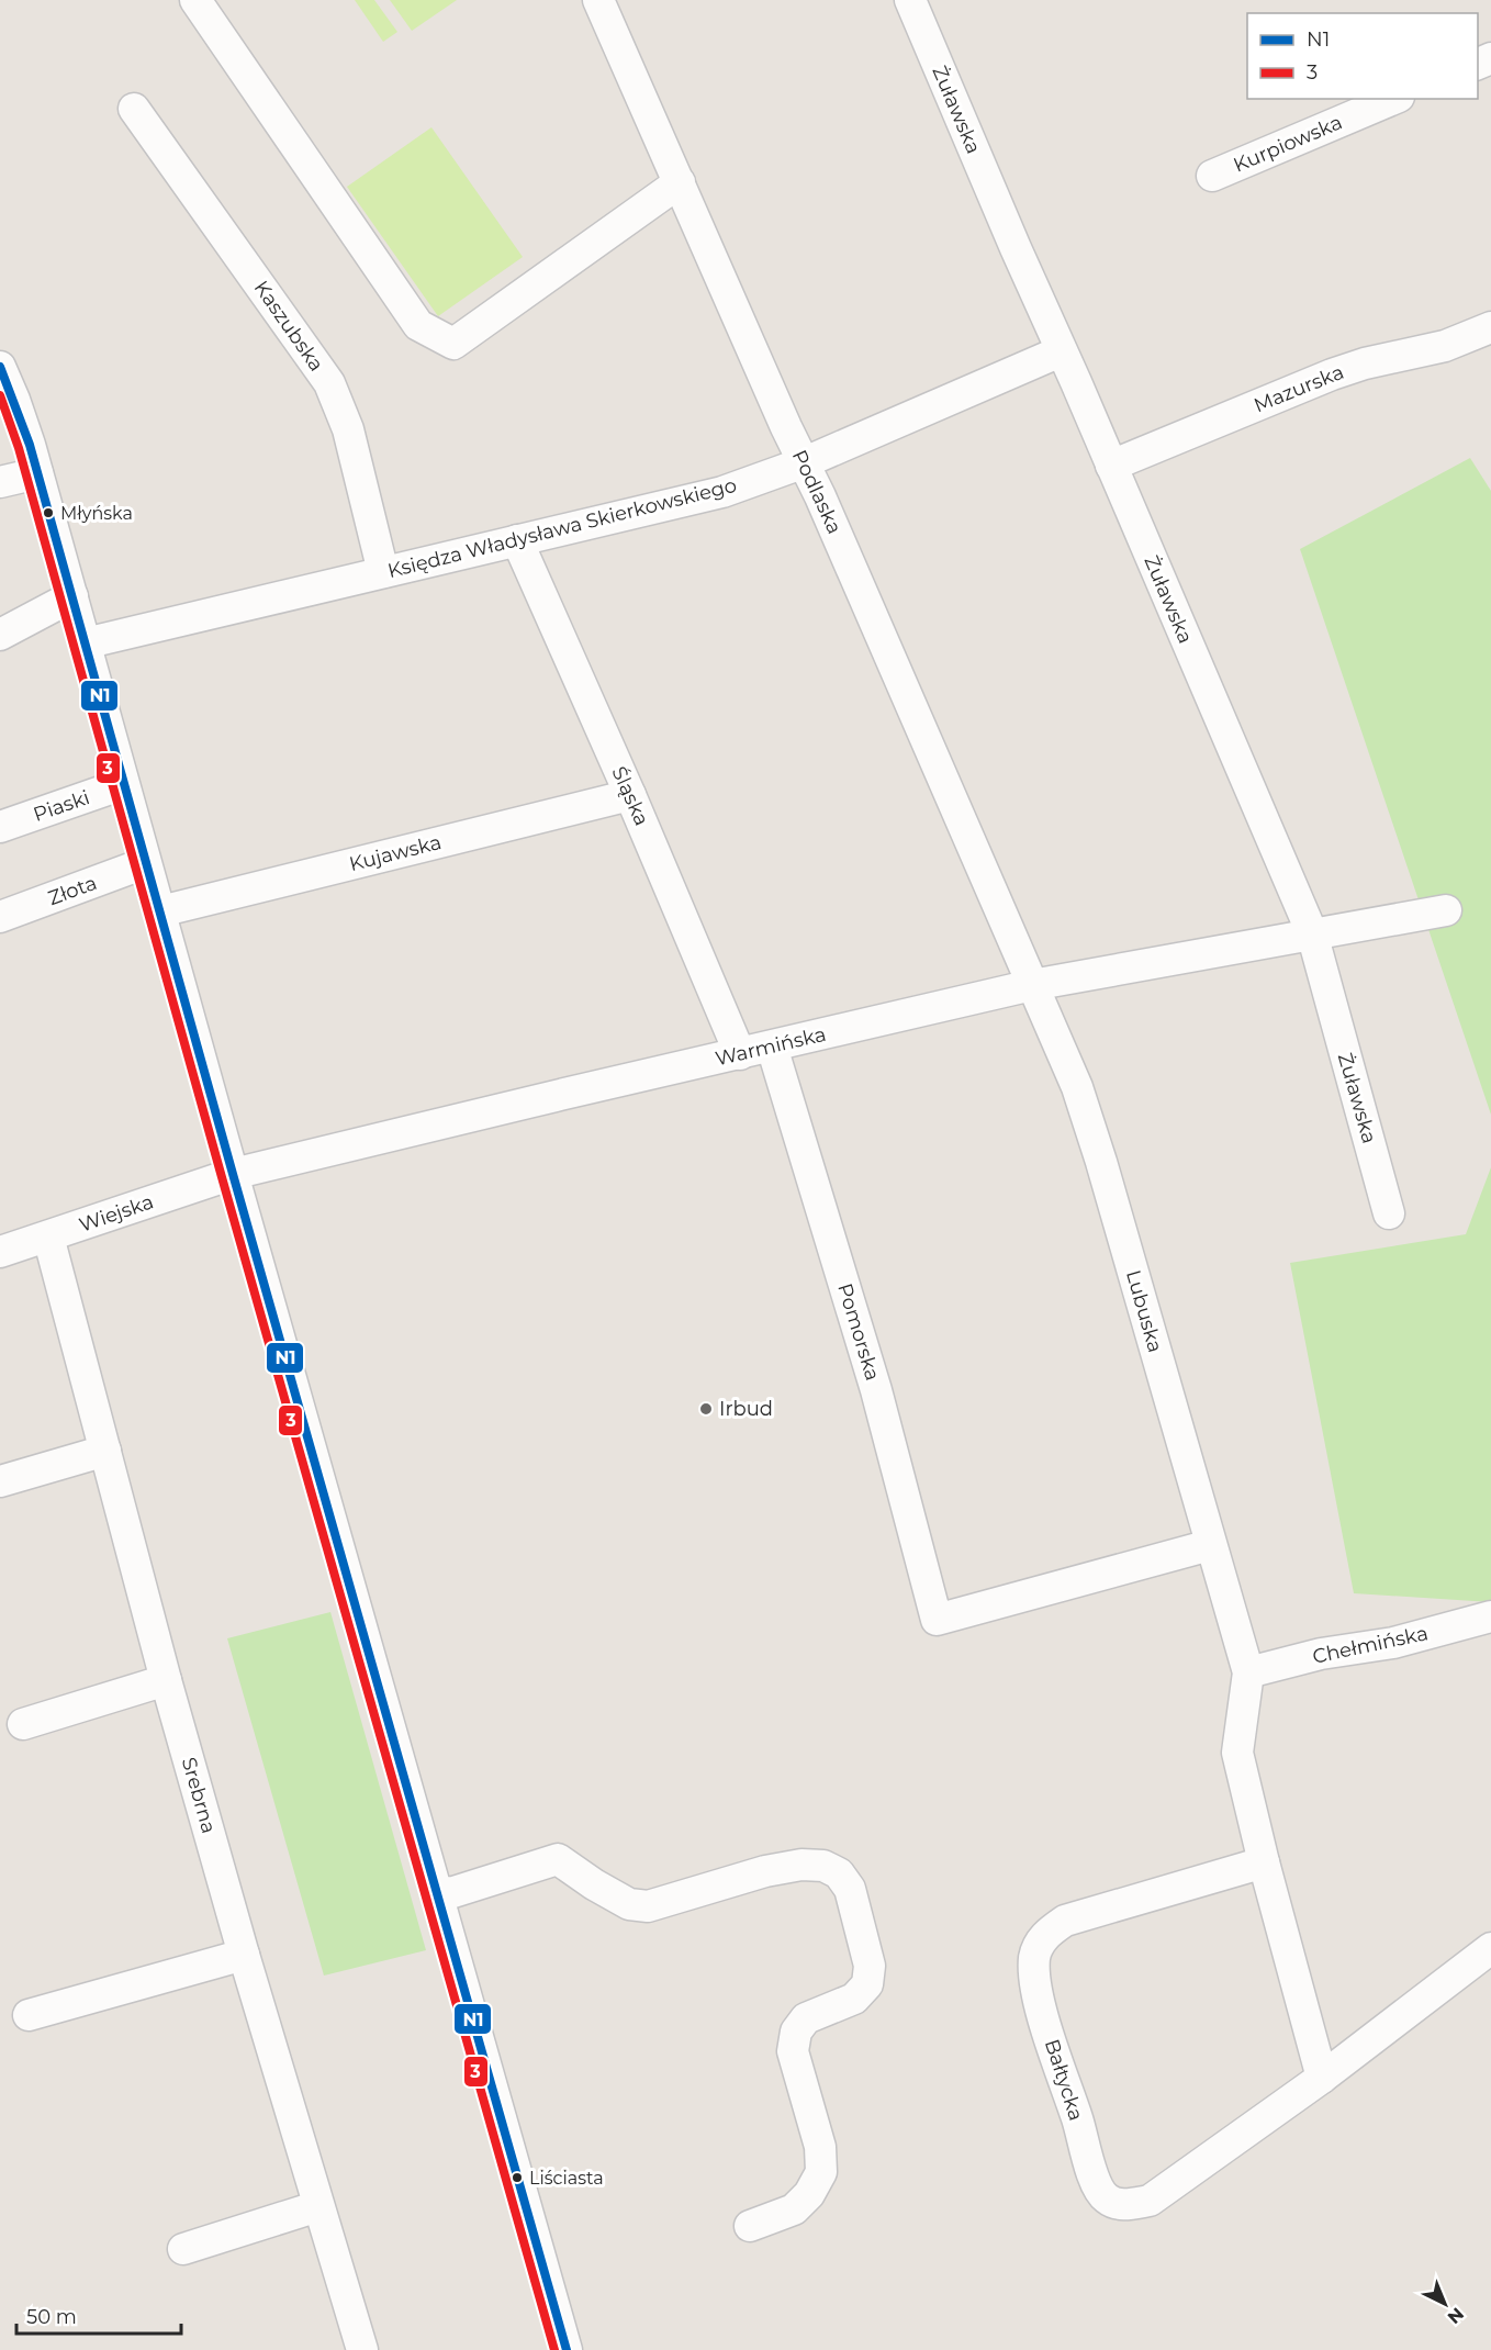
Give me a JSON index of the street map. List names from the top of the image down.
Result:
{
  "streets": {
    "street": [
      "Żuławska",
      "Kurpiowska",
      "Kaszubska",
      "Mazurska",
      "Podlaska",
      "Księdza Władysława Skierkowskiego",
      "Śląska",
      "Piaski",
      "Kujawska",
      "Złota",
      "Warmińska",
      "Wiejska",
      "Lubuska",
      "Pomorska",
      "Chełmińska",
      "Srebrna",
      "Bałtycka"
    ]
  },
  "crossings": [
    ["Żuławska", "Mazurska"],
    ["Żuławska", "Księdza Władysława Skierkowskiego"],
    ["Żuławska", "Warmińska"],
    ["Kaszubska", "Księdza Władysława Skierkowskiego"],
    ["Podlaska", "Księdza Władysława Skierkowskiego"],
    ["Podlaska", "Warmińska"],
    ["Podlaska", "Lubuska"],
    ["Księdza Władysława Skierkowskiego", "Śląska"],
    ["Śląska", "Kujawska"],
    ["Śląska", "Warmińska"],
    ["Warmińska", "Wiejska"],
    ["Warmińska", "Lubuska"],
    ["Warmińska", "Pomorska"],
    ["Wiejska", "Srebrna"],
    ["Lubuska", "Pomorska"],
    ["Lubuska", "Chełmińska"]
  ],
  "places": ["Młyńska", "Irbud", "Liściasta"],
  "lines": ["transit line N1", "transit line 3"],
  "legend": ["N1", "3"],
  "scale_bar": "50 m",
  "north": "bottom right"
}
